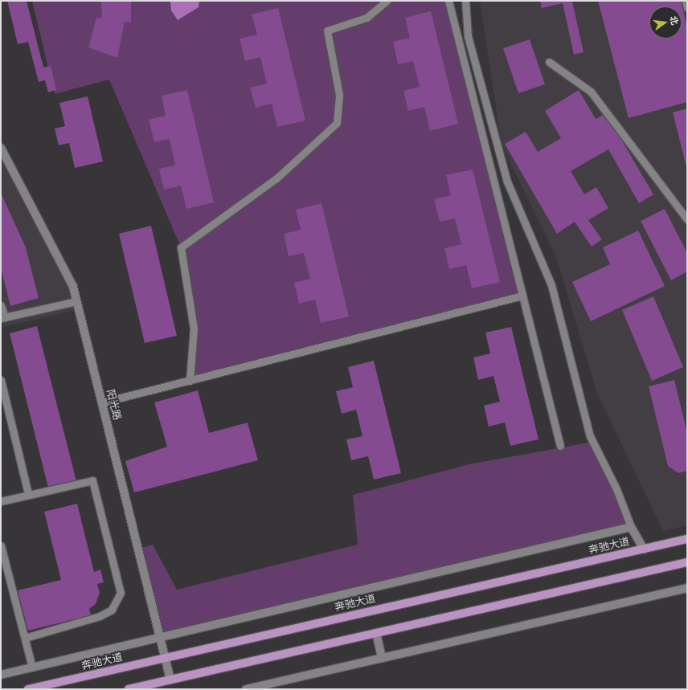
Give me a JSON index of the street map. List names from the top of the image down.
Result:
{
  "streets": {
    "main road": ["奔驰大道"],
    "street": ["阳光路"]
  },
  "crossings": [
    ["阳光路", "奔驰大道"]
  ],
  "north": "right"
}
